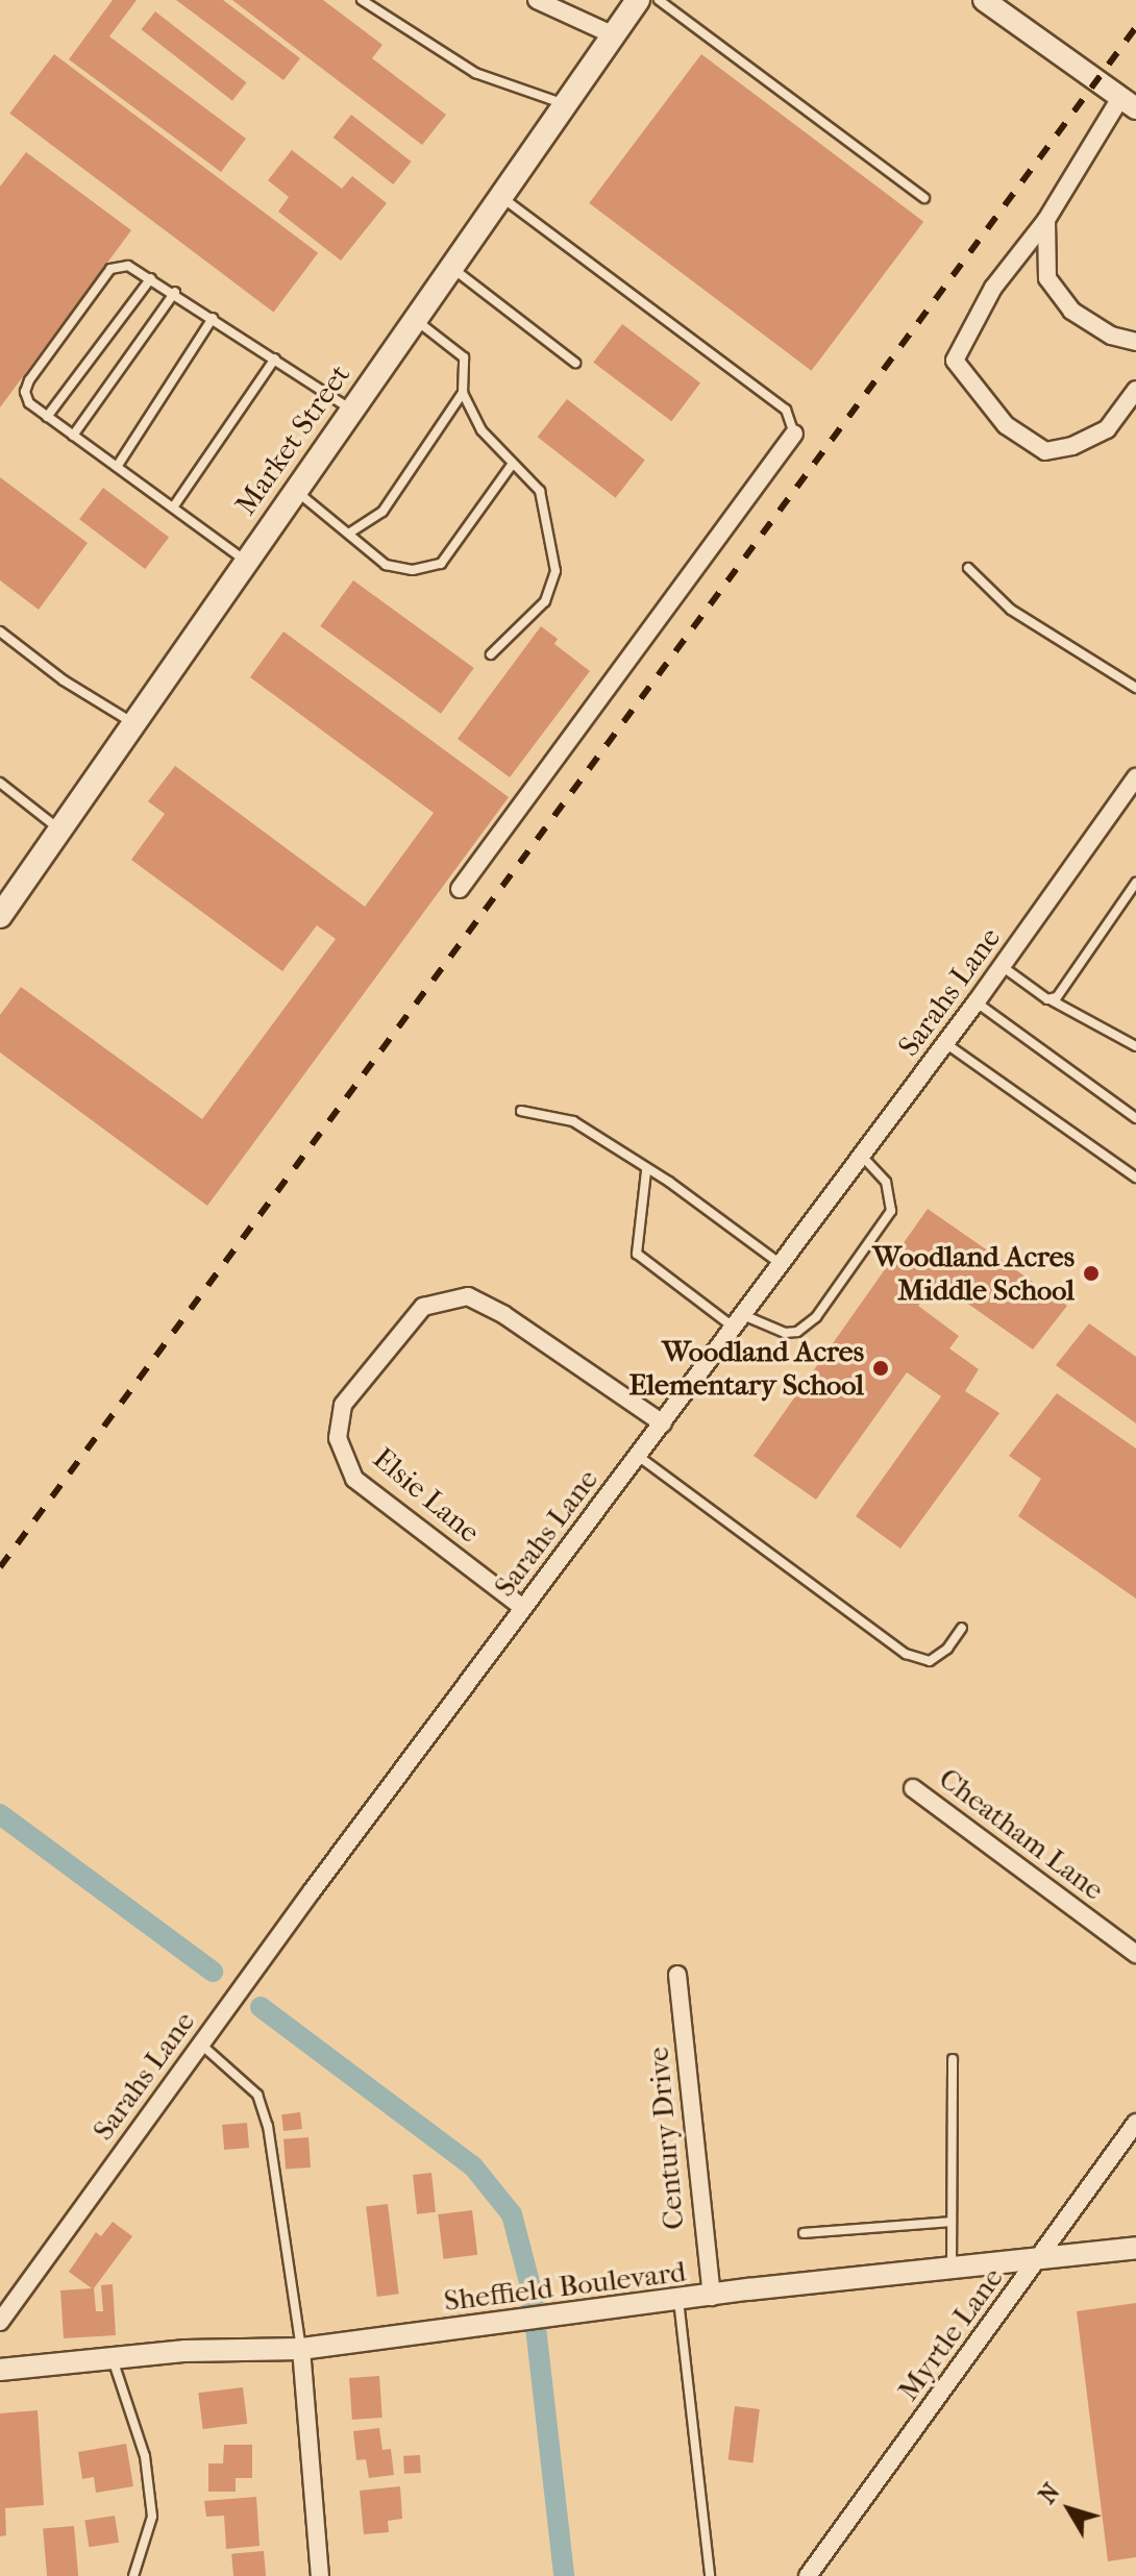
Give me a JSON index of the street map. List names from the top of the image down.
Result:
{
  "streets": {
    "main road": ["Market Street"],
    "street": [
      "Sarahs Lane",
      "Elsie Lane",
      "Cheatham Lane",
      "Century Drive",
      "Sheffield Boulevard",
      "Myrtle Lane"
    ]
  },
  "crossings": [
    ["Sarahs Lane", "Elsie Lane"],
    ["Century Drive", "Sheffield Boulevard"],
    ["Sheffield Boulevard", "Myrtle Lane"]
  ],
  "places": ["Woodland Acres Middle School", "Woodland Acres Elementary School"],
  "north": "top left"
}
